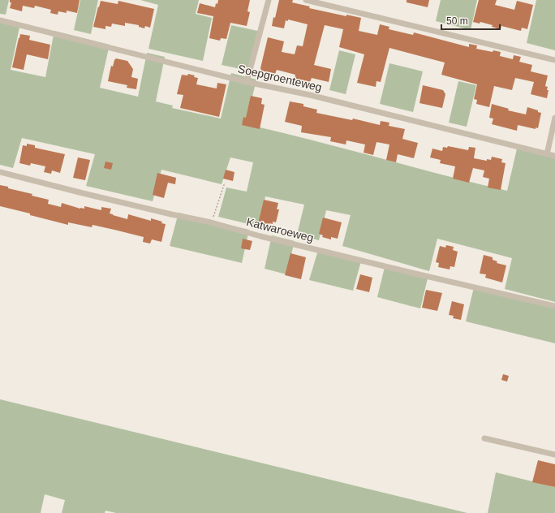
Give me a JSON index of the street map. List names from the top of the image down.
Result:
{
  "streets": {
    "street": ["Soepgroenteweg", "Katwaroeweg"]
  },
  "scale_bar": "50 m"
}
